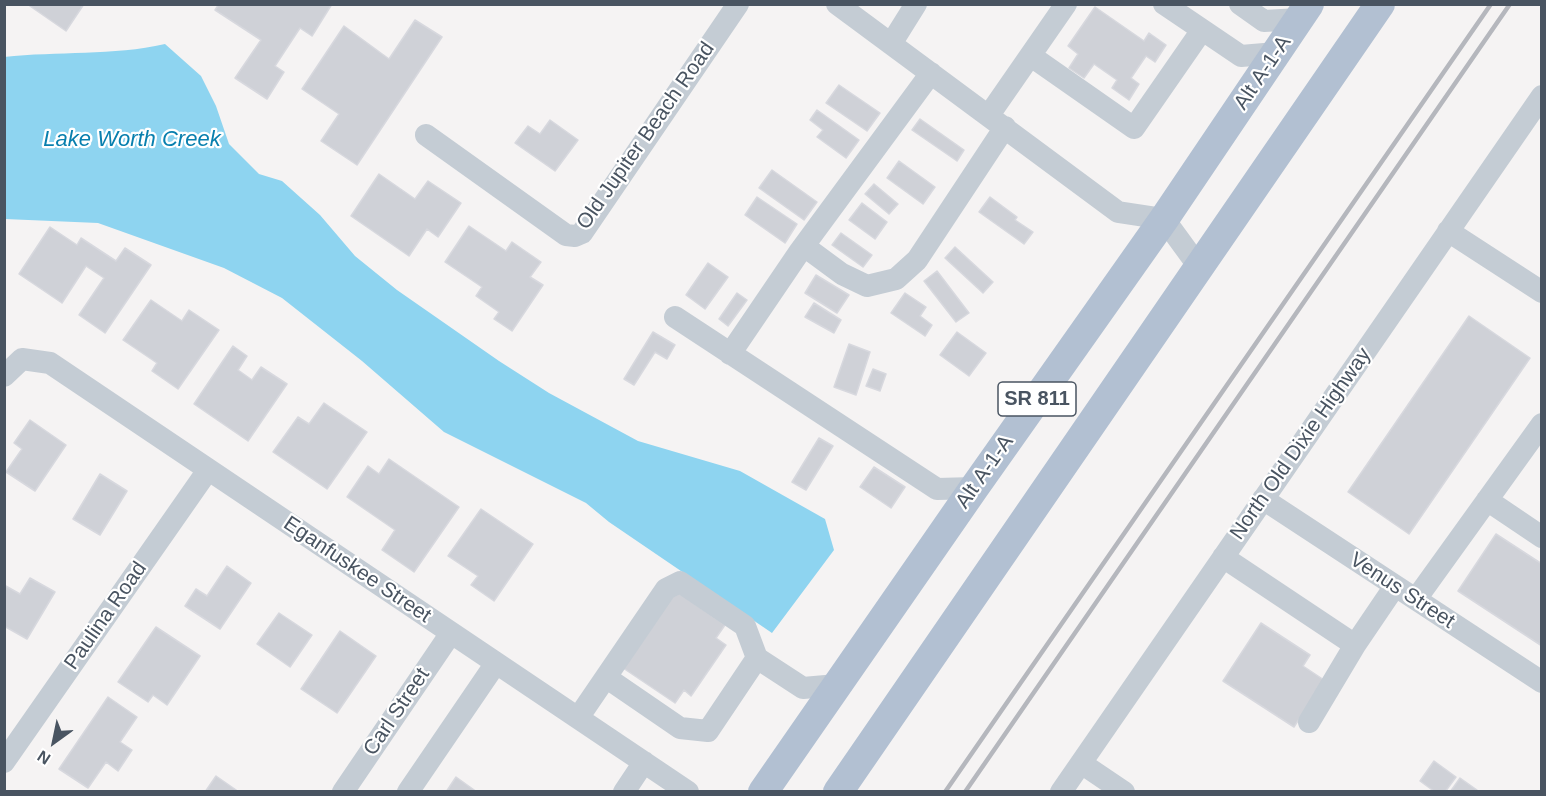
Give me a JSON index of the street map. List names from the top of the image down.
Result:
{
  "streets": {
    "main road": ["Alt A-1-A", "SR 811"],
    "street": [
      "Old Jupiter Beach Road",
      "North Old Dixie Highway",
      "Eganfuskee Street",
      "Venus Street",
      "Paulina Road",
      "Carl Street"
    ]
  },
  "crossings": [
    ["North Old Dixie Highway", "Venus Street"],
    ["Eganfuskee Street", "Paulina Road"],
    ["Eganfuskee Street", "Carl Street"]
  ],
  "water": ["Lake Worth Creek"],
  "north": "bottom left"
}
